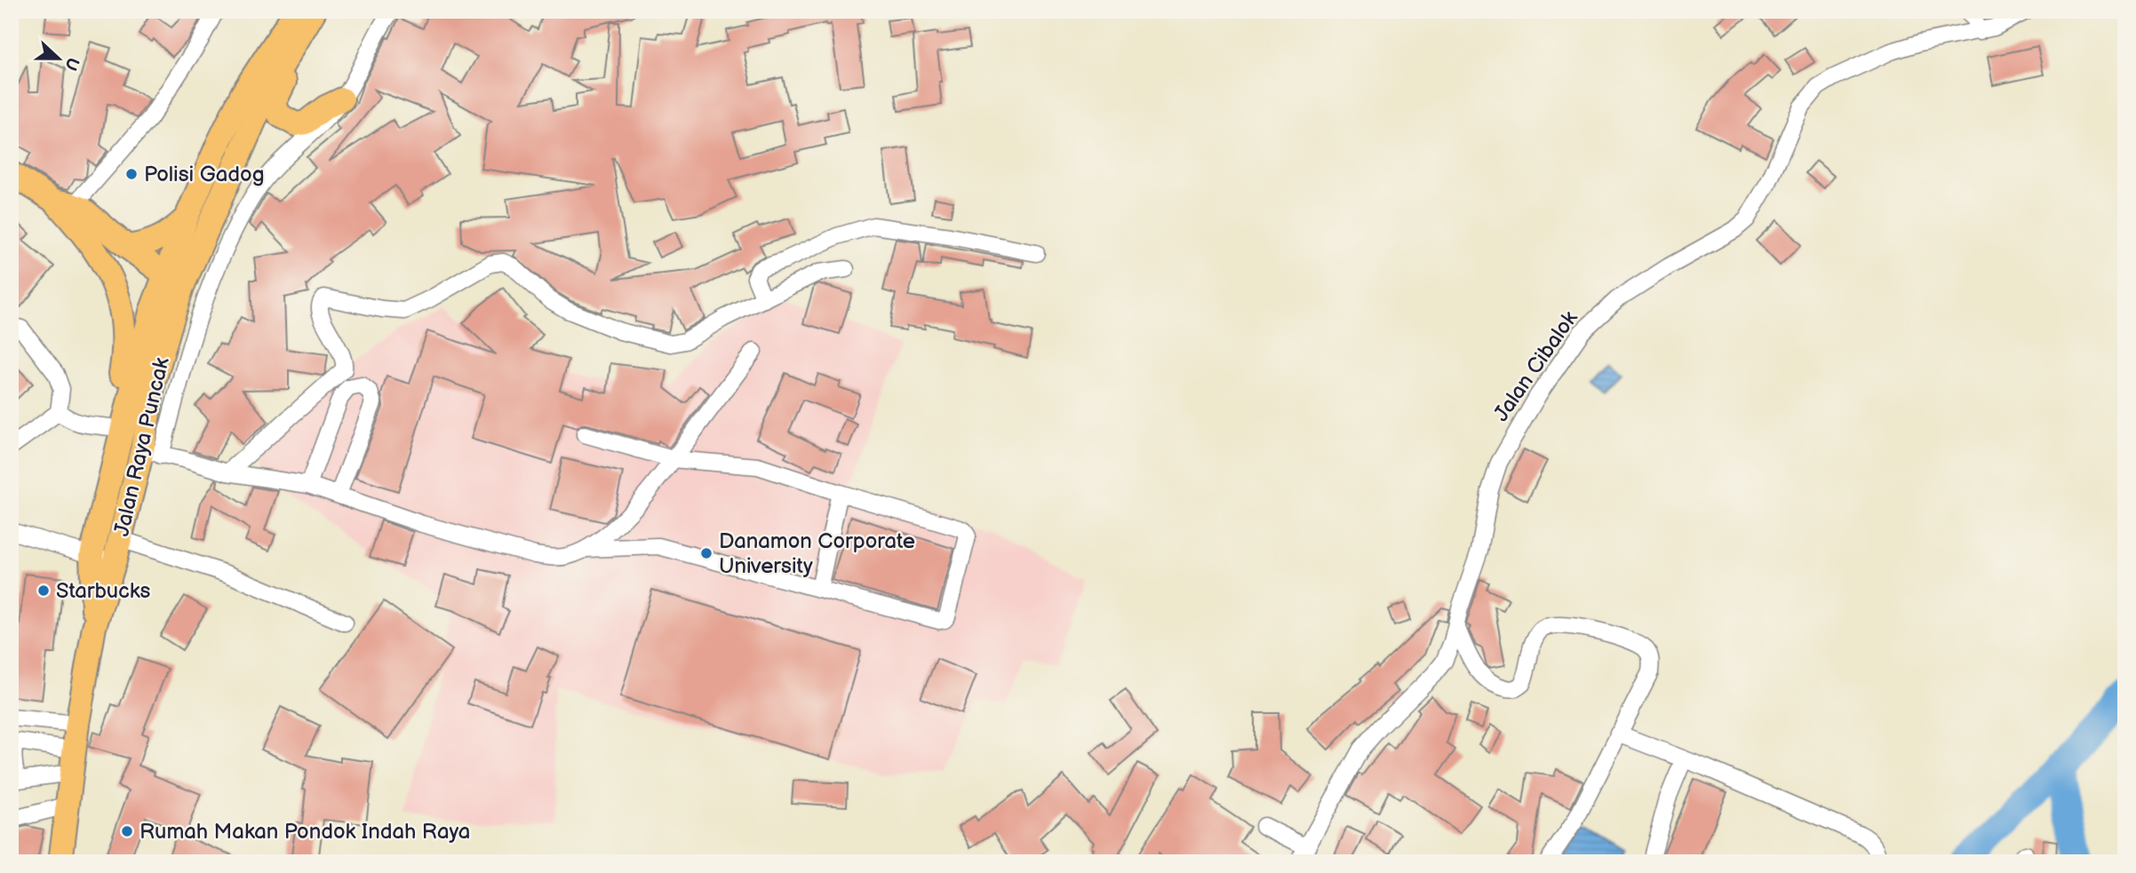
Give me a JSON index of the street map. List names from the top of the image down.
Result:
{
  "streets": {
    "highway": ["Jalan Raya Puncak"],
    "street": ["Jalan Cibalok"]
  },
  "places": [
    "Polisi Gadog",
    "Danamon Corporate University",
    "Starbucks",
    "Rumah Makan Pondok Indah Raya"
  ],
  "north": "right"
}
